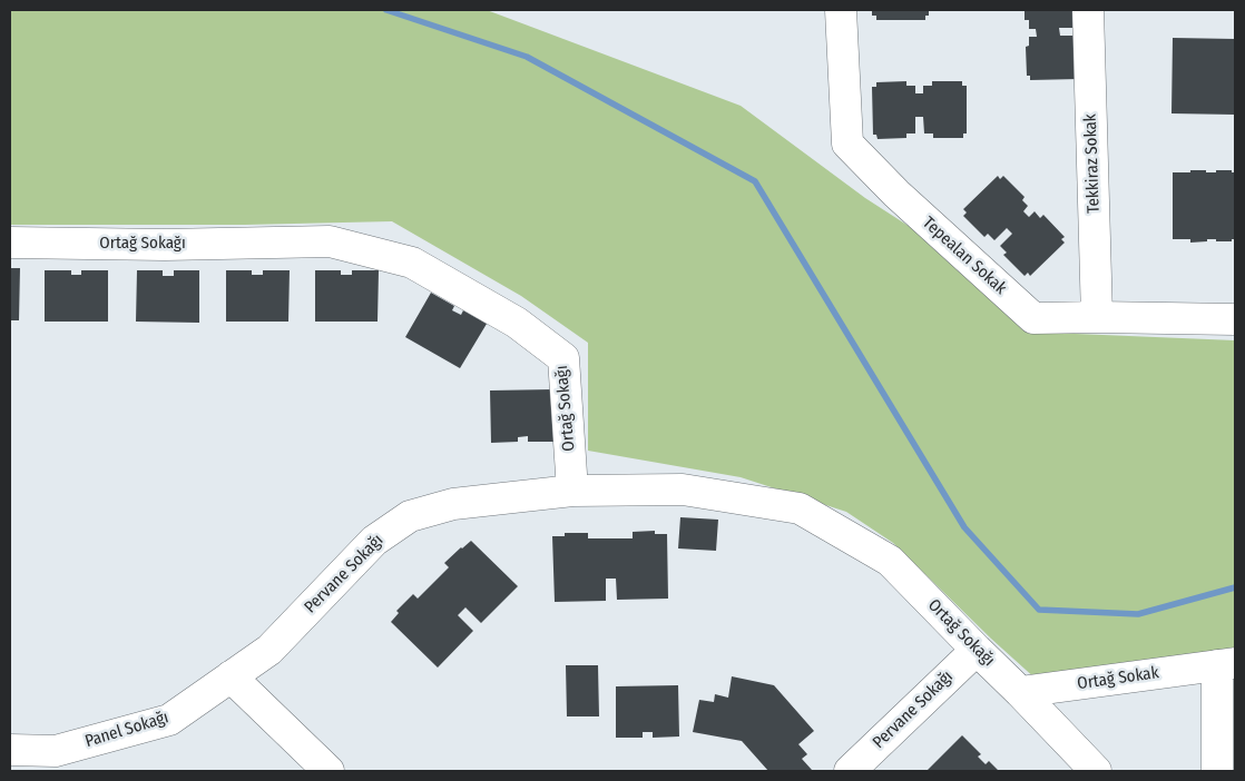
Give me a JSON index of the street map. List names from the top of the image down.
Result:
{
  "streets": {
    "street": [
      "Tekkiraz Sokak",
      "Ortağ Sokağı",
      "Tepealan Sokak",
      "Pervane Sokağı",
      "Ortağ Sokak",
      "Panel Sokağı"
    ]
  },
  "crossings": [
    ["Tekkiraz Sokak", "Tepealan Sokak"],
    ["Ortağ Sokağı", "Pervane Sokağı"],
    ["Ortağ Sokağı", "Ortağ Sokak"],
    ["Pervane Sokağı", "Panel Sokağı"]
  ]
}
